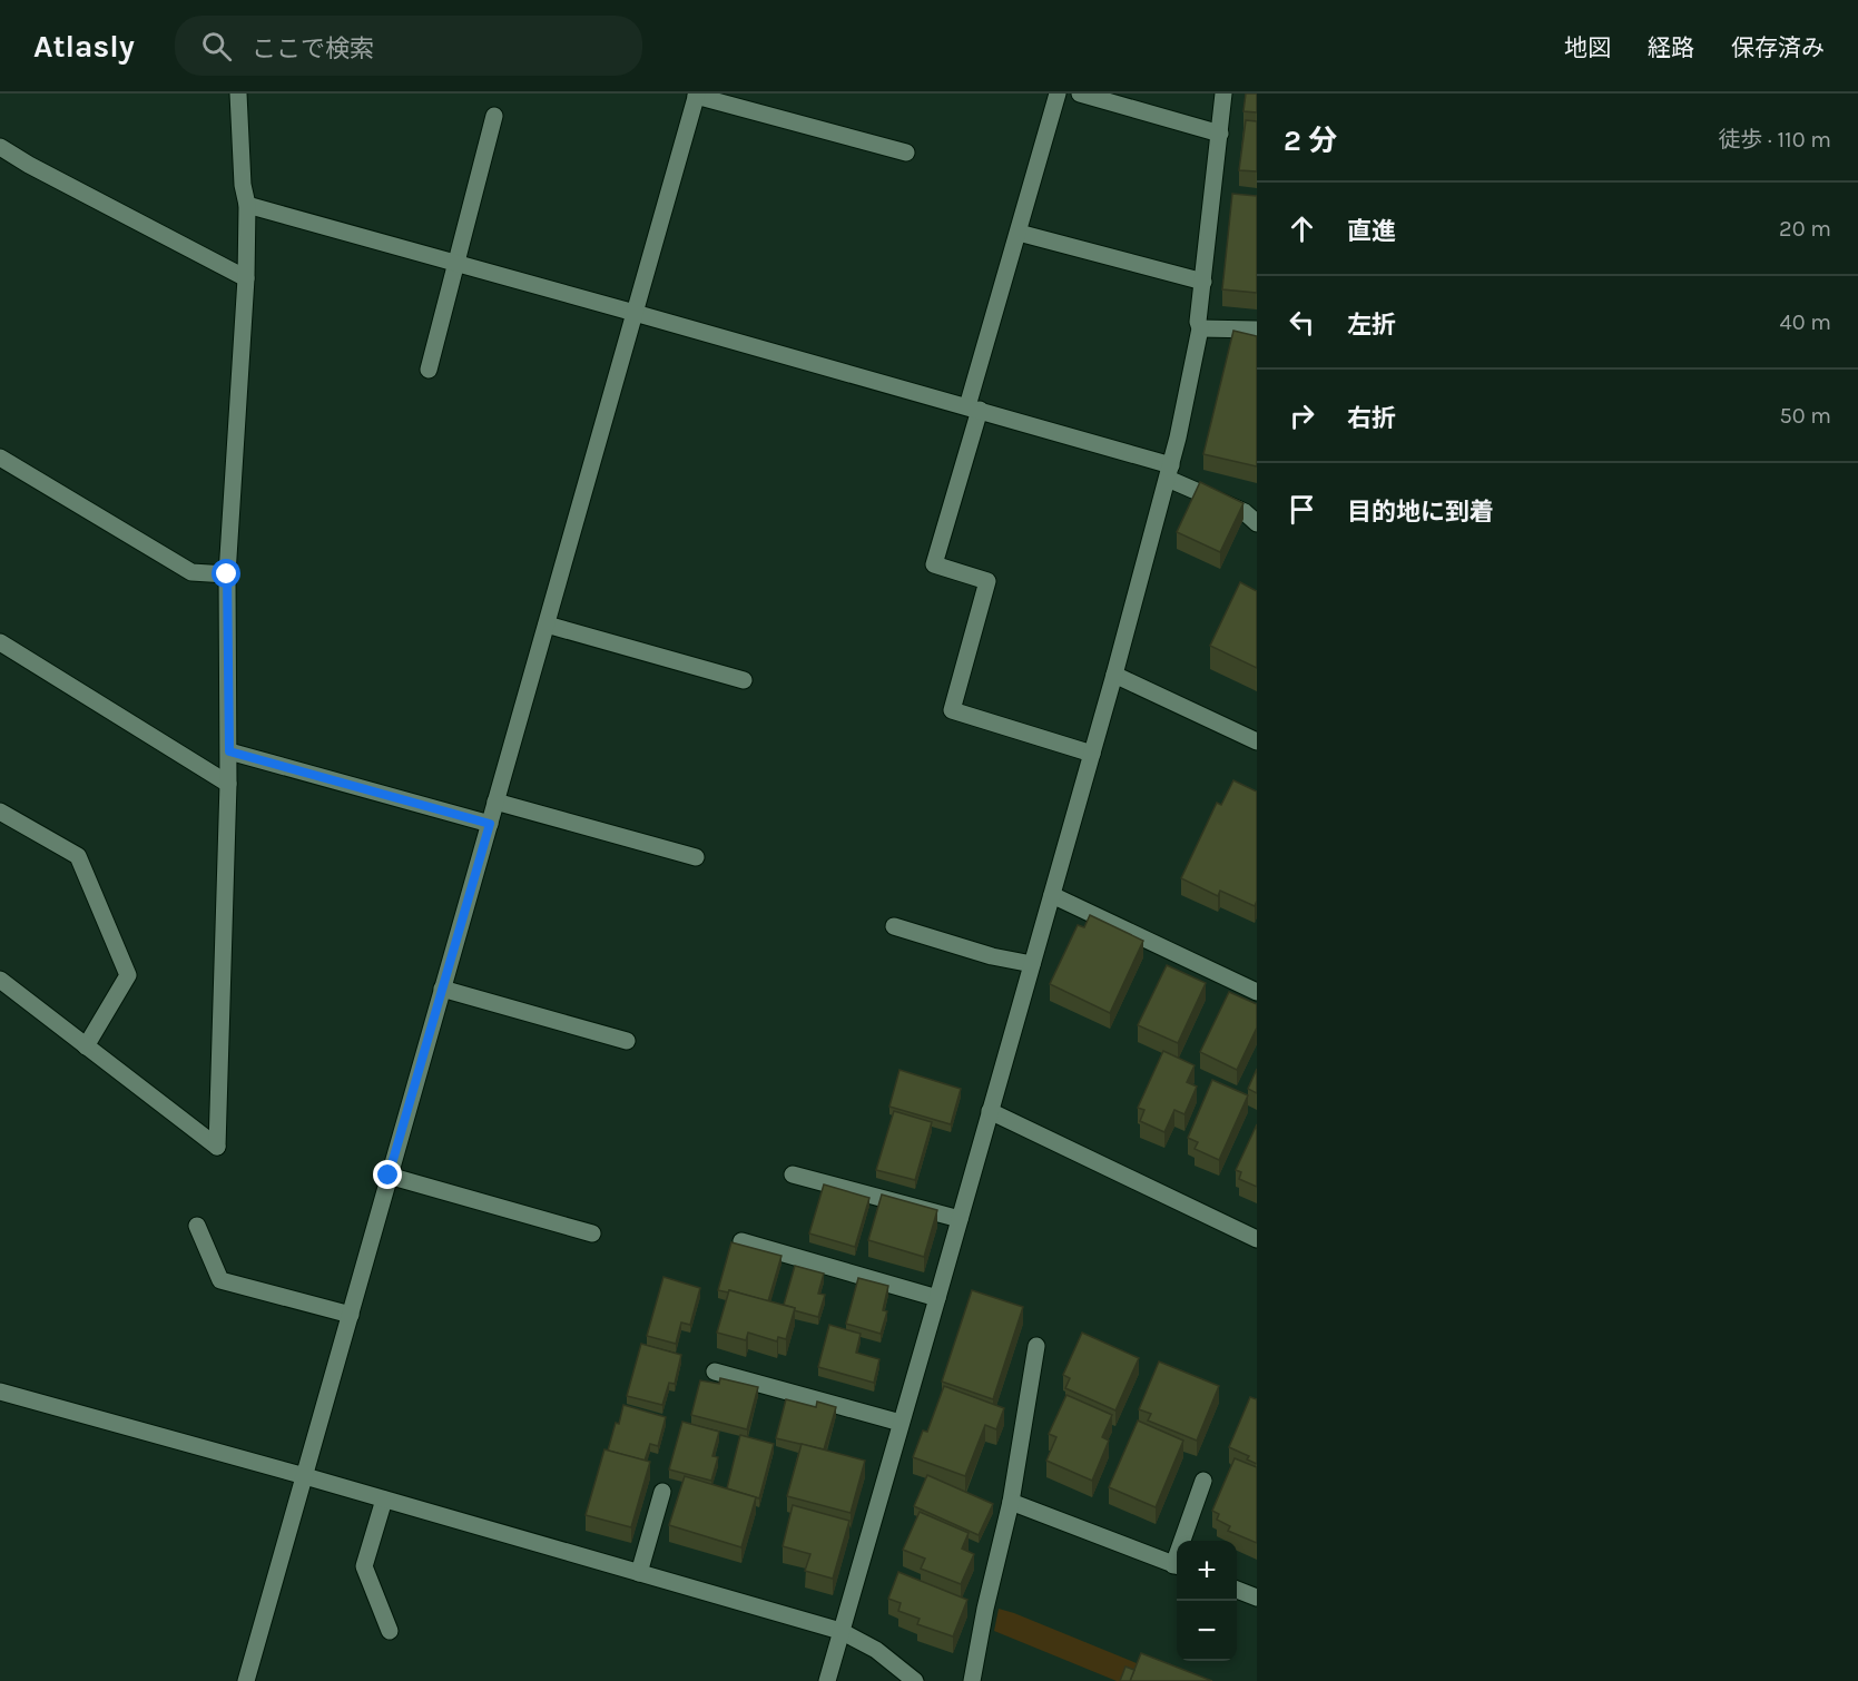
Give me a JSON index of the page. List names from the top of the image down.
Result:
{
  "page": {
    "header": "Atlasly",
    "search": "ここで検索",
    "nav": ["地図", "経路", "保存済み"],
    "heading": ["2 分", "徒歩 · 110 m"],
    "list": [
      ["直進", "20 m"],
      ["左折", "40 m"],
      ["右折", "50 m"],
      "目的地に到着"
    ],
    "map_buttons": ["+", "−"]
  }
}
